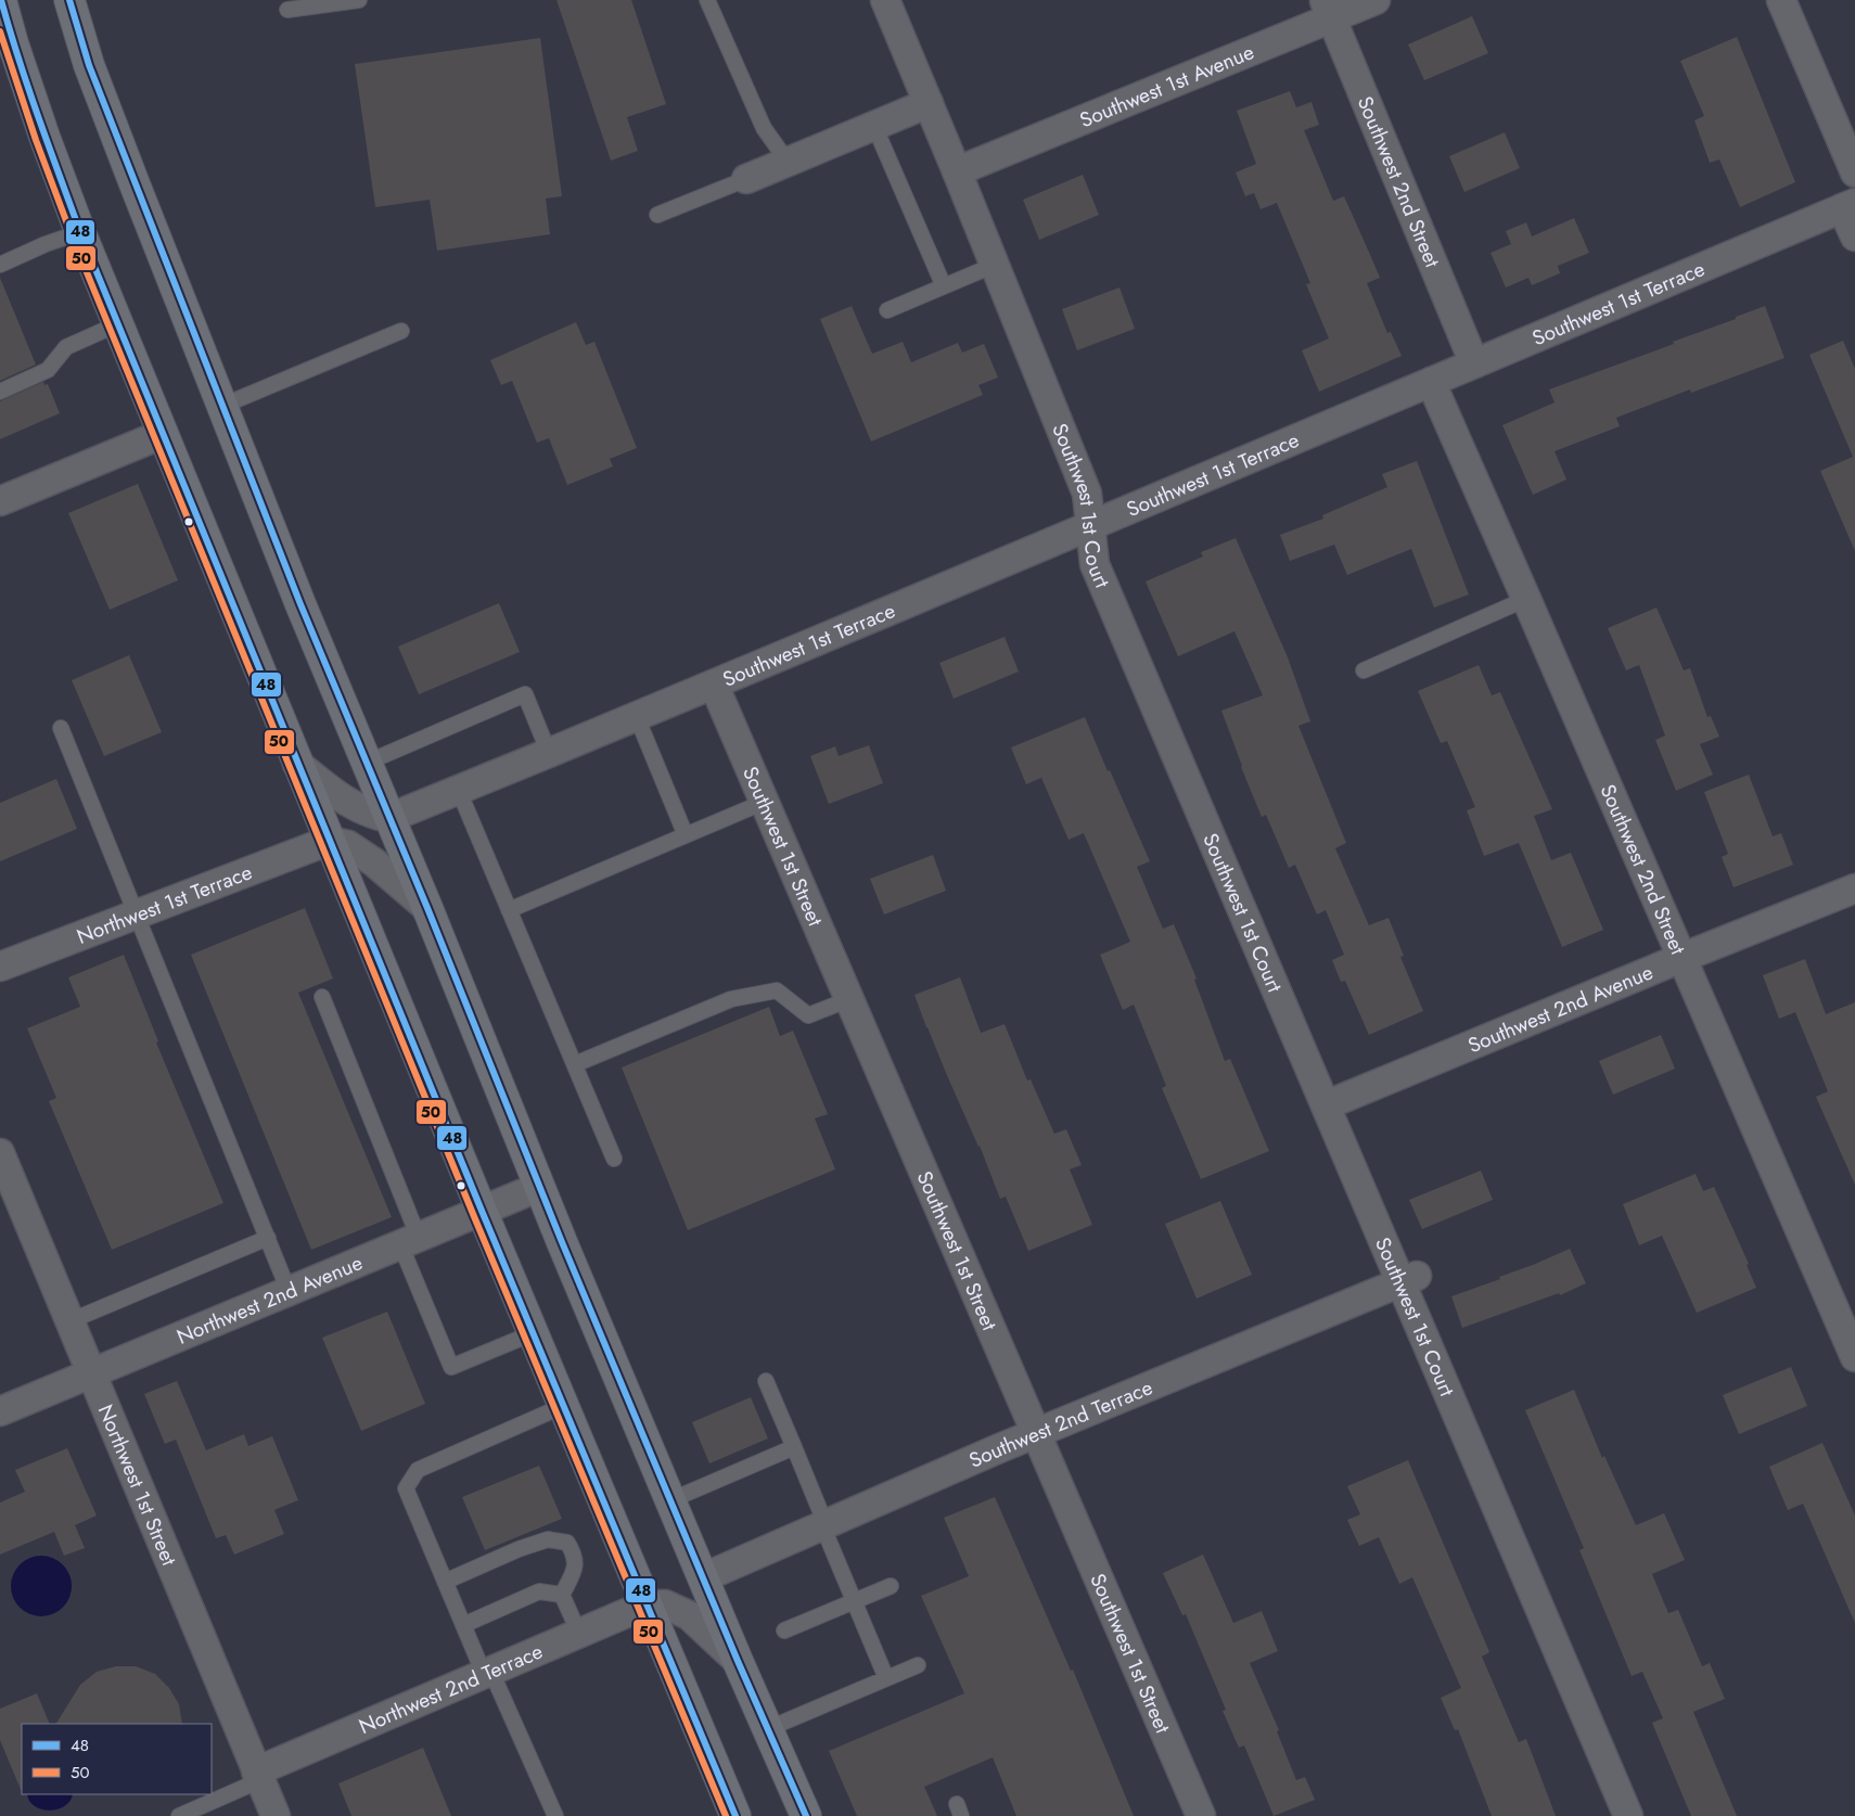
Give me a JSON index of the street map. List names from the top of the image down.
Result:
{
  "streets": {
    "street": [
      "Southwest 1st Avenue",
      "Southwest 2nd Street",
      "Southwest 1st Terrace",
      "Southwest 1st Court",
      "Southwest 1st Street",
      "Northwest 1st Terrace",
      "Southwest 2nd Avenue",
      "Northwest 2nd Avenue",
      "Southwest 2nd Terrace",
      "Northwest 1st Street",
      "Northwest 2nd Terrace"
    ]
  },
  "crossings": [
    ["Southwest 1st Avenue", "Southwest 2nd Street"],
    ["Southwest 1st Avenue", "Southwest 1st Court"],
    ["Southwest 2nd Street", "Southwest 1st Terrace"],
    ["Southwest 2nd Street", "Southwest 2nd Avenue"],
    ["Southwest 1st Terrace", "Southwest 1st Court"],
    ["Southwest 1st Terrace", "Southwest 1st Street"],
    ["Southwest 1st Court", "Southwest 2nd Avenue"],
    ["Southwest 1st Court", "Southwest 2nd Terrace"],
    ["Southwest 1st Street", "Southwest 2nd Terrace"],
    ["Northwest 2nd Avenue", "Northwest 1st Street"],
    ["Northwest 1st Street", "Northwest 2nd Terrace"]
  ],
  "lines": ["transit line 48", "transit line 50"],
  "legend": ["48", "50"]
}
